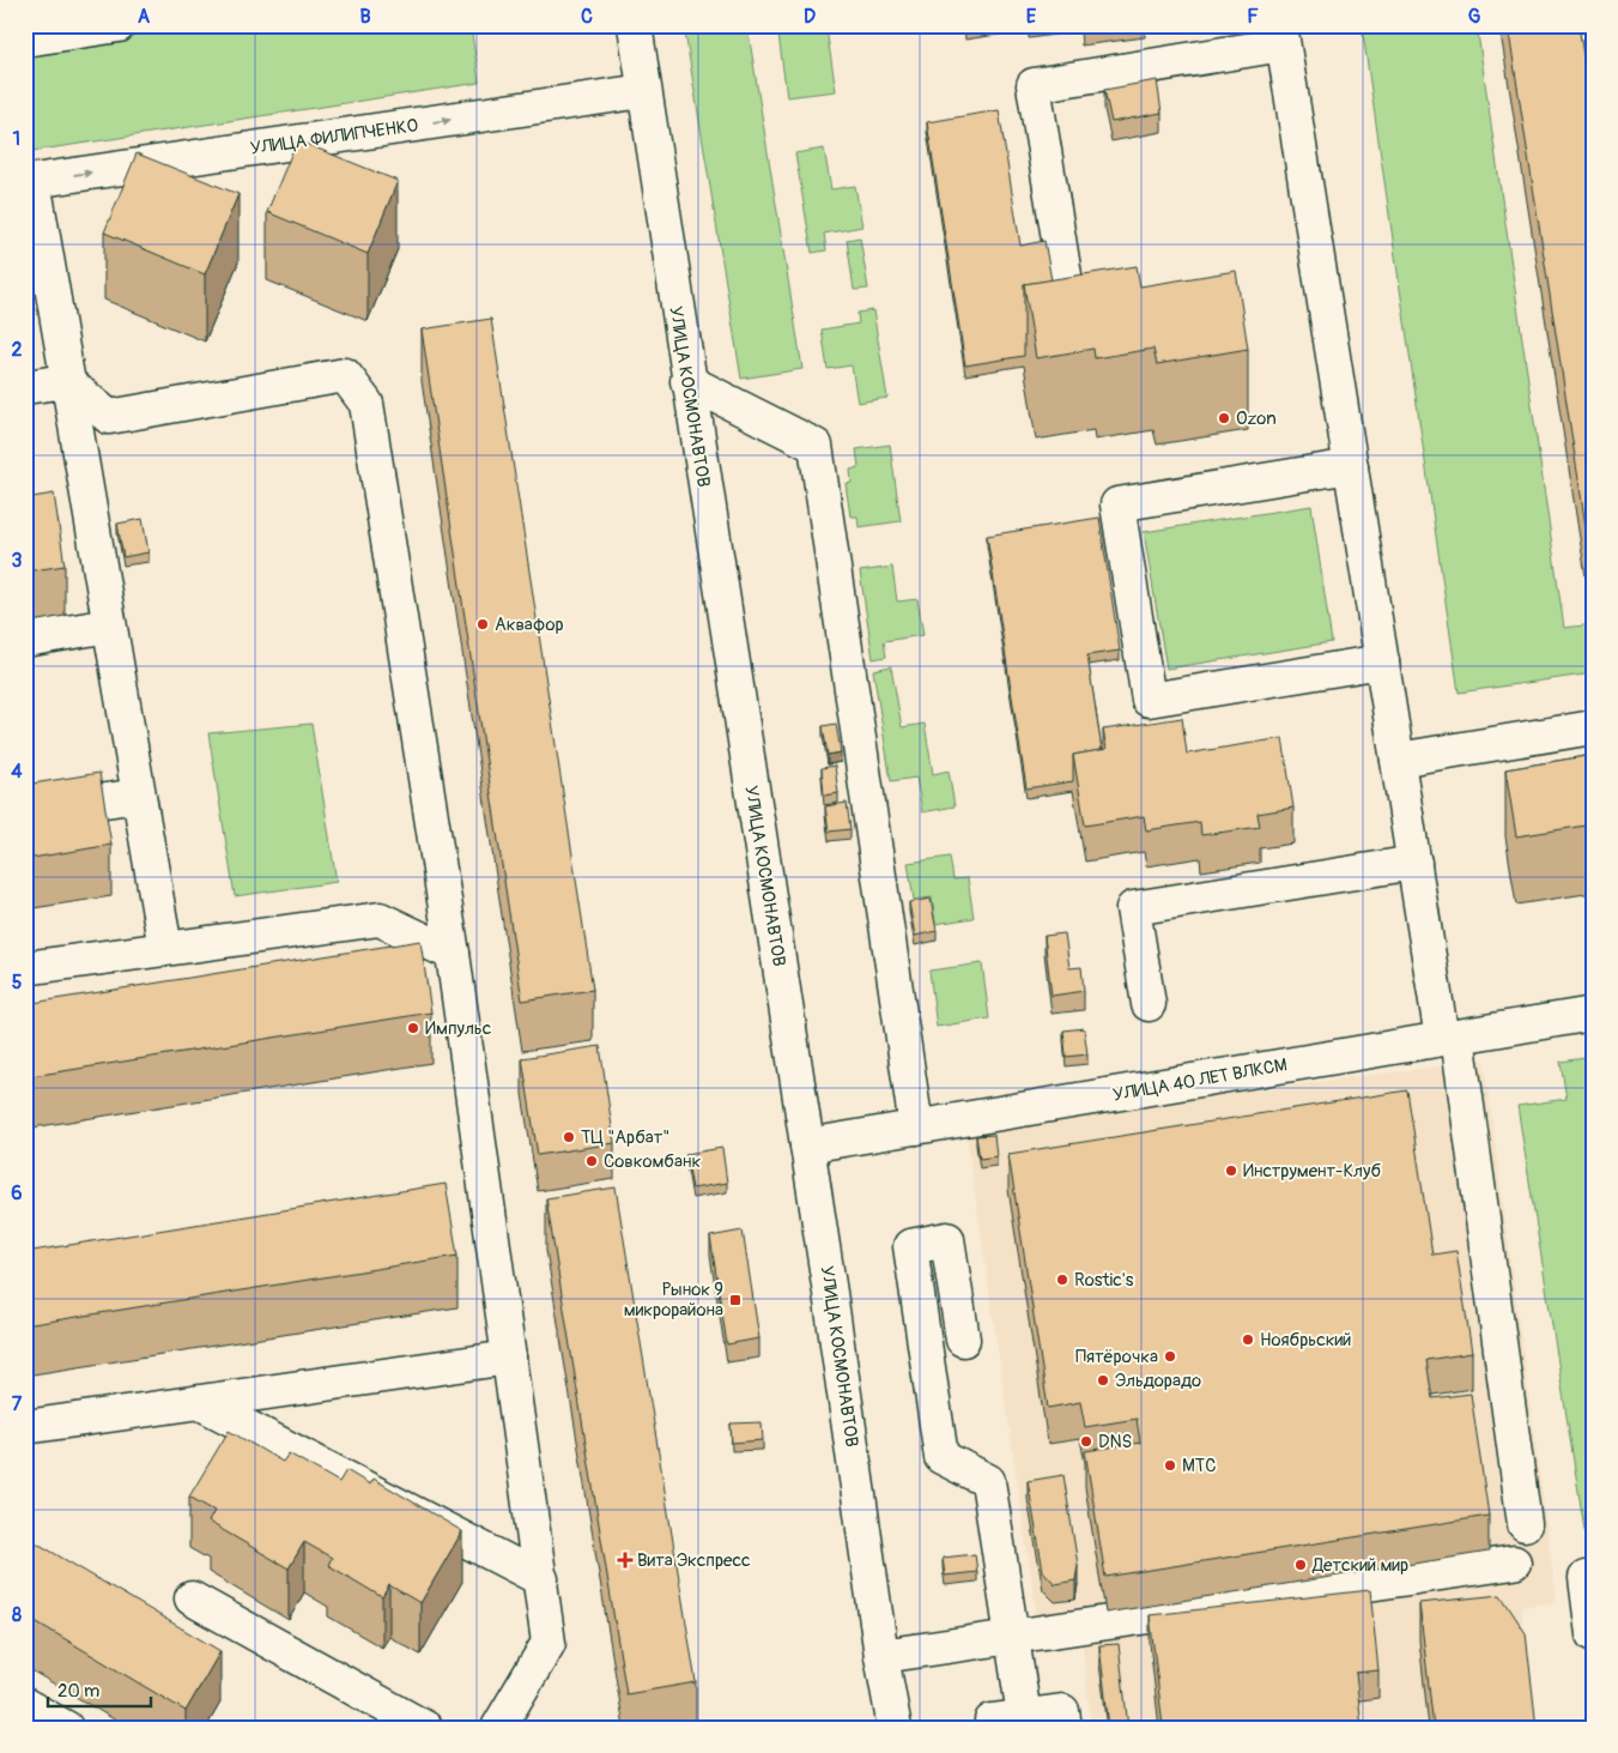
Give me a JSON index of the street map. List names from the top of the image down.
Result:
{
  "streets": {
    "street": ["УЛИЦА ФИЛИПЧЕНКО", "УЛИЦА КОСМОНАВТОВ", "УЛИЦА 40 ЛЕТ ВЛКСМ"]
  },
  "crossings": [
    ["УЛИЦА ФИЛИПЧЕНКО", "УЛИЦА КОСМОНАВТОВ"],
    ["УЛИЦА КОСМОНАВТОВ", "УЛИЦА 40 ЛЕТ ВЛКСМ"]
  ],
  "one_way": ["УЛИЦА ФИЛИПЧЕНКО"],
  "places": {
    "other": [
      "Ozon",
      "Аквафор",
      "Импульс",
      "ТЦ \"Арбат\"",
      "Совкомбанк",
      "Инструмент-Клуб",
      "Rostic's",
      "Ноябрьский",
      "Пятёрочка",
      "Эльдорадо",
      "DNS",
      "МТС",
      "Детский мир"
    ],
    "transit": ["Рынок 9 микрорайона"],
    "health": ["Вита Экспресс"]
  },
  "scale_bar": "20 m",
  "grid": {
    "columns": [
      "A",
      "B",
      "C",
      "D",
      "E",
      "F",
      "G"
    ],
    "rows": [
      "1",
      "2",
      "3",
      "4",
      "5",
      "6",
      "7",
      "8"
    ]
  }
}
